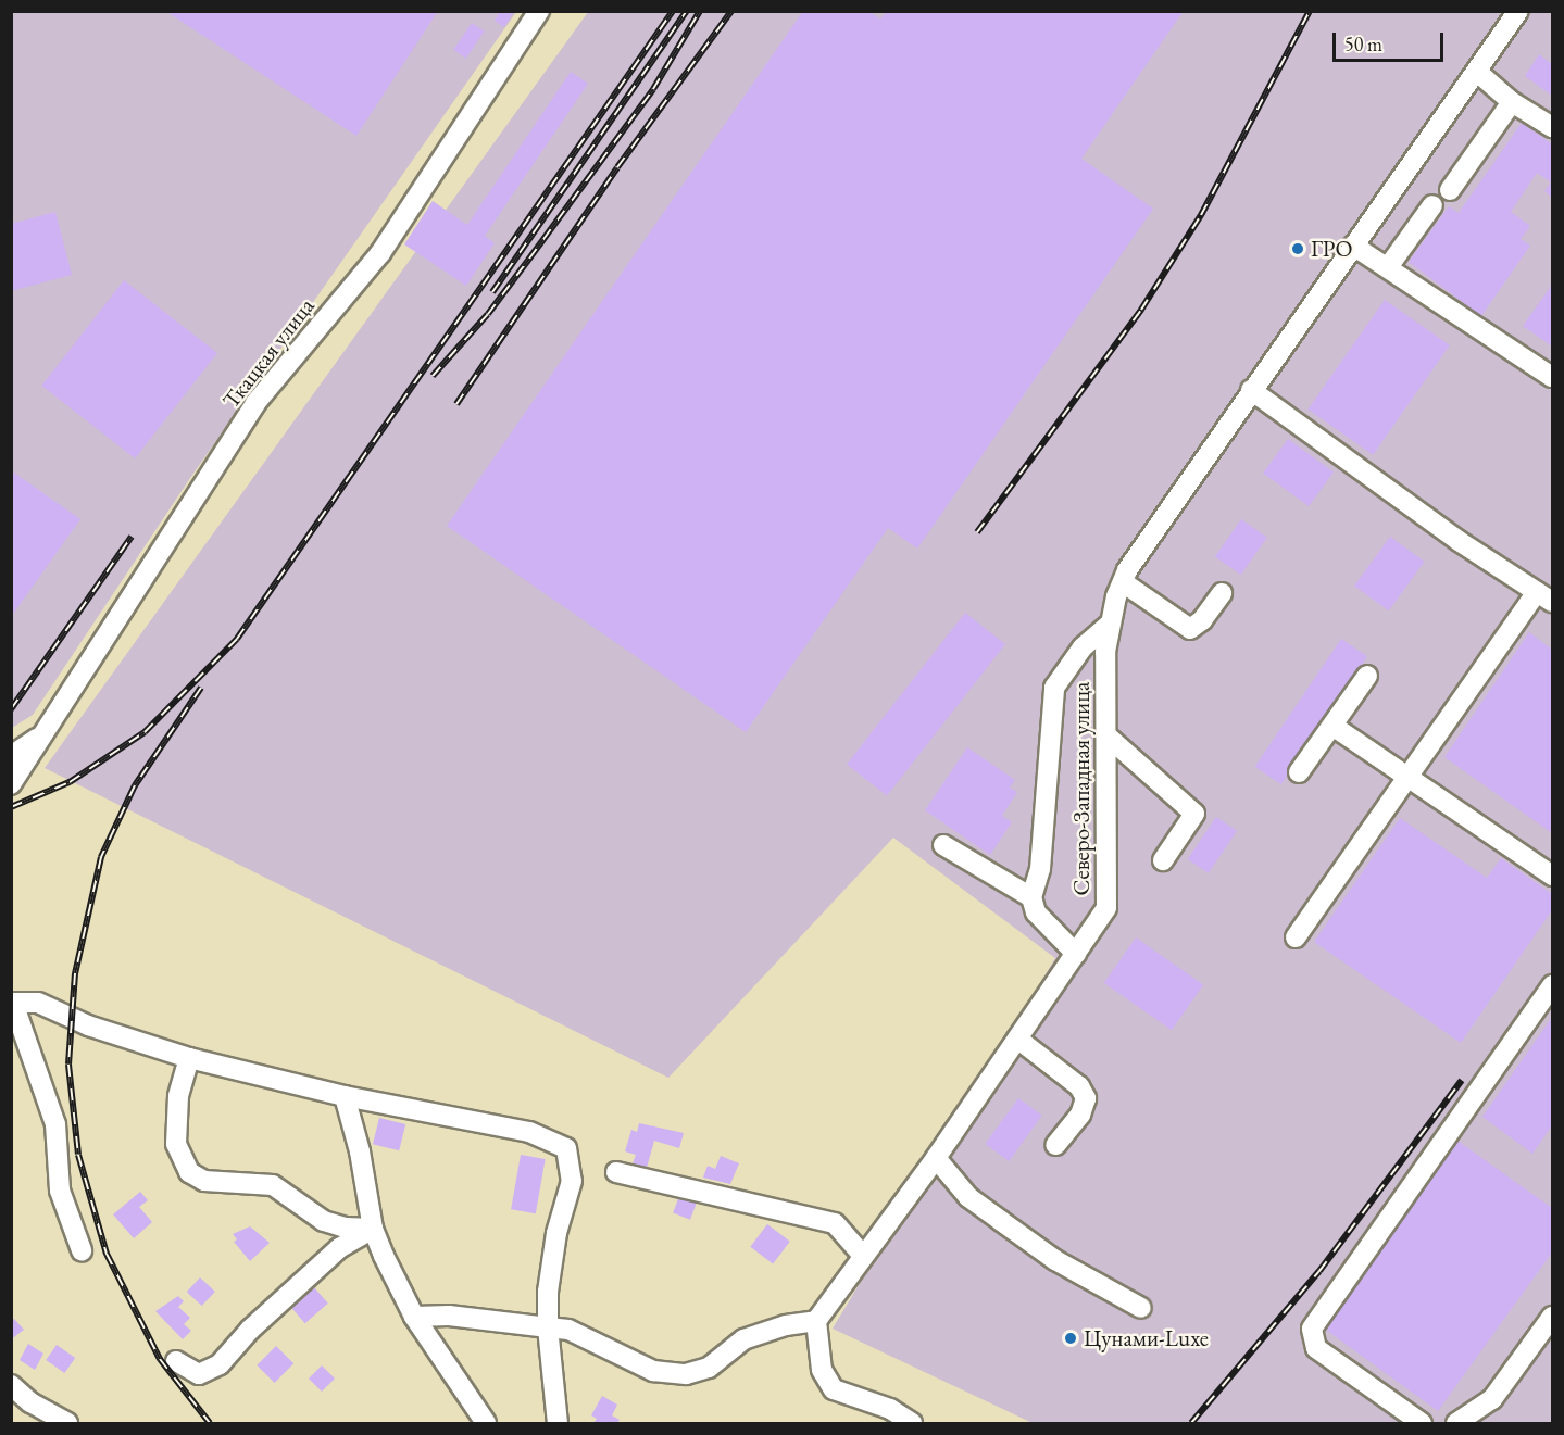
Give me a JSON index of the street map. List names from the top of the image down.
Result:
{
  "streets": {
    "street": ["Ткацкая улица", "Северо-Западная улица"]
  },
  "places": ["ГРО", "Цунами-Luxe"],
  "scale_bar": "50 m"
}
